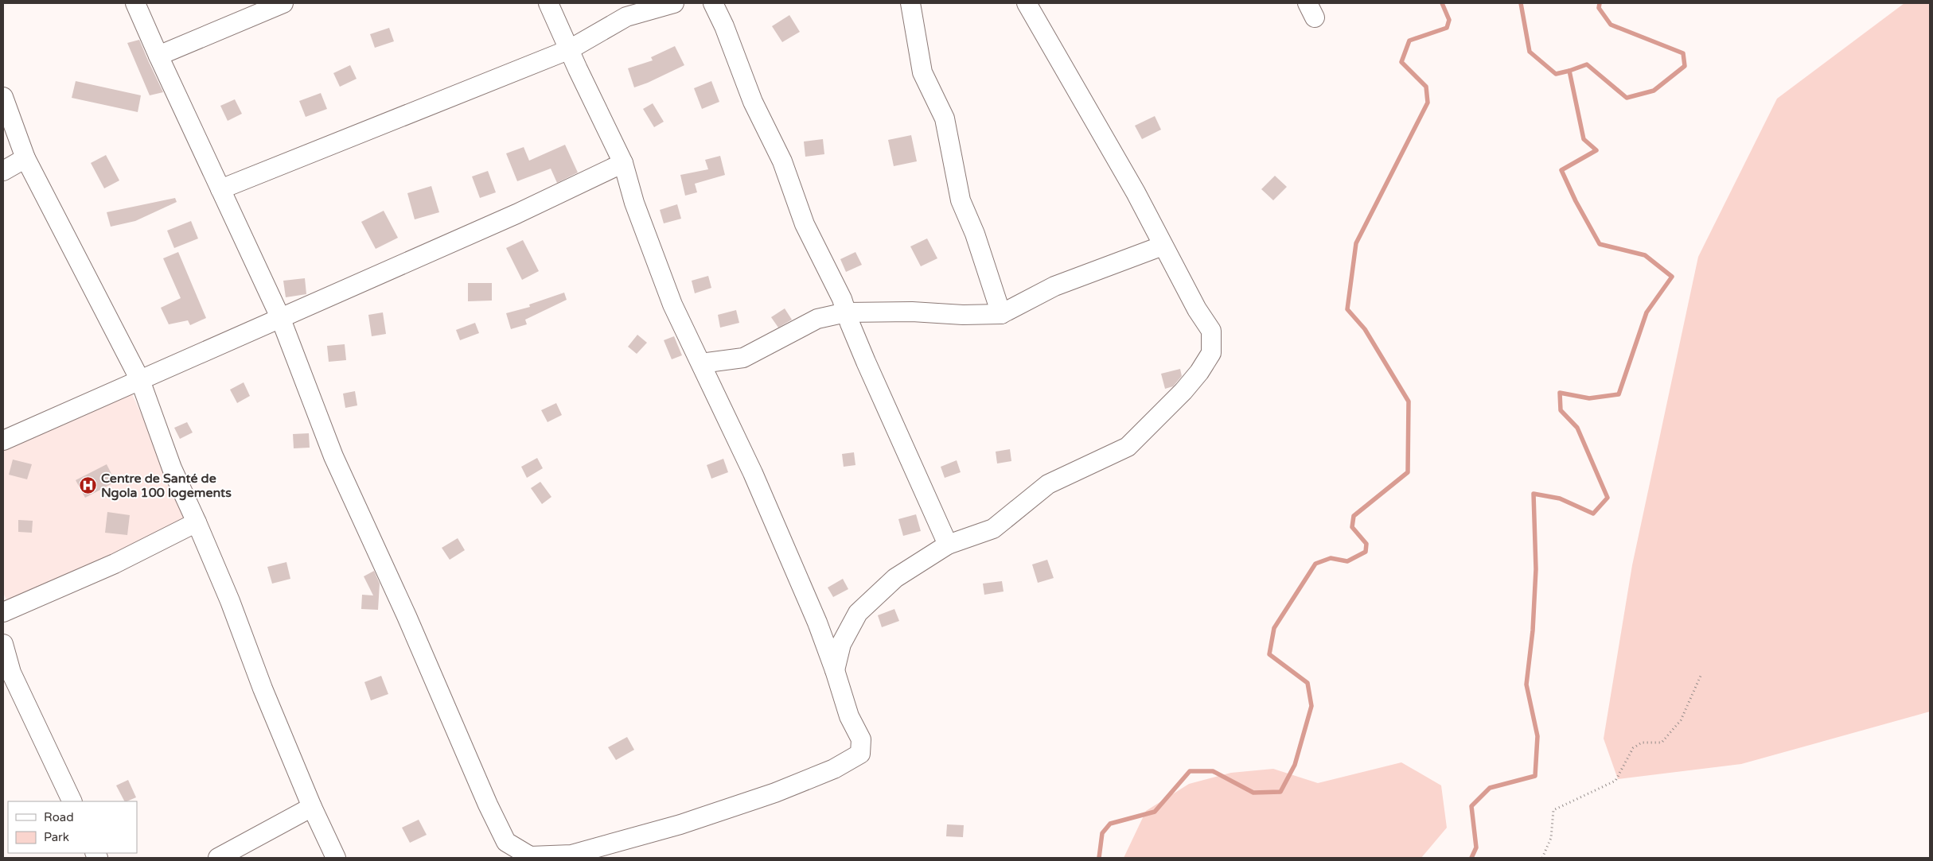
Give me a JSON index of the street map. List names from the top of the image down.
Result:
{
  "places": {
    "hospital": ["Centre de Santé de Ngola 100 logements"]
  },
  "legend": ["Road", "Park"]
}
